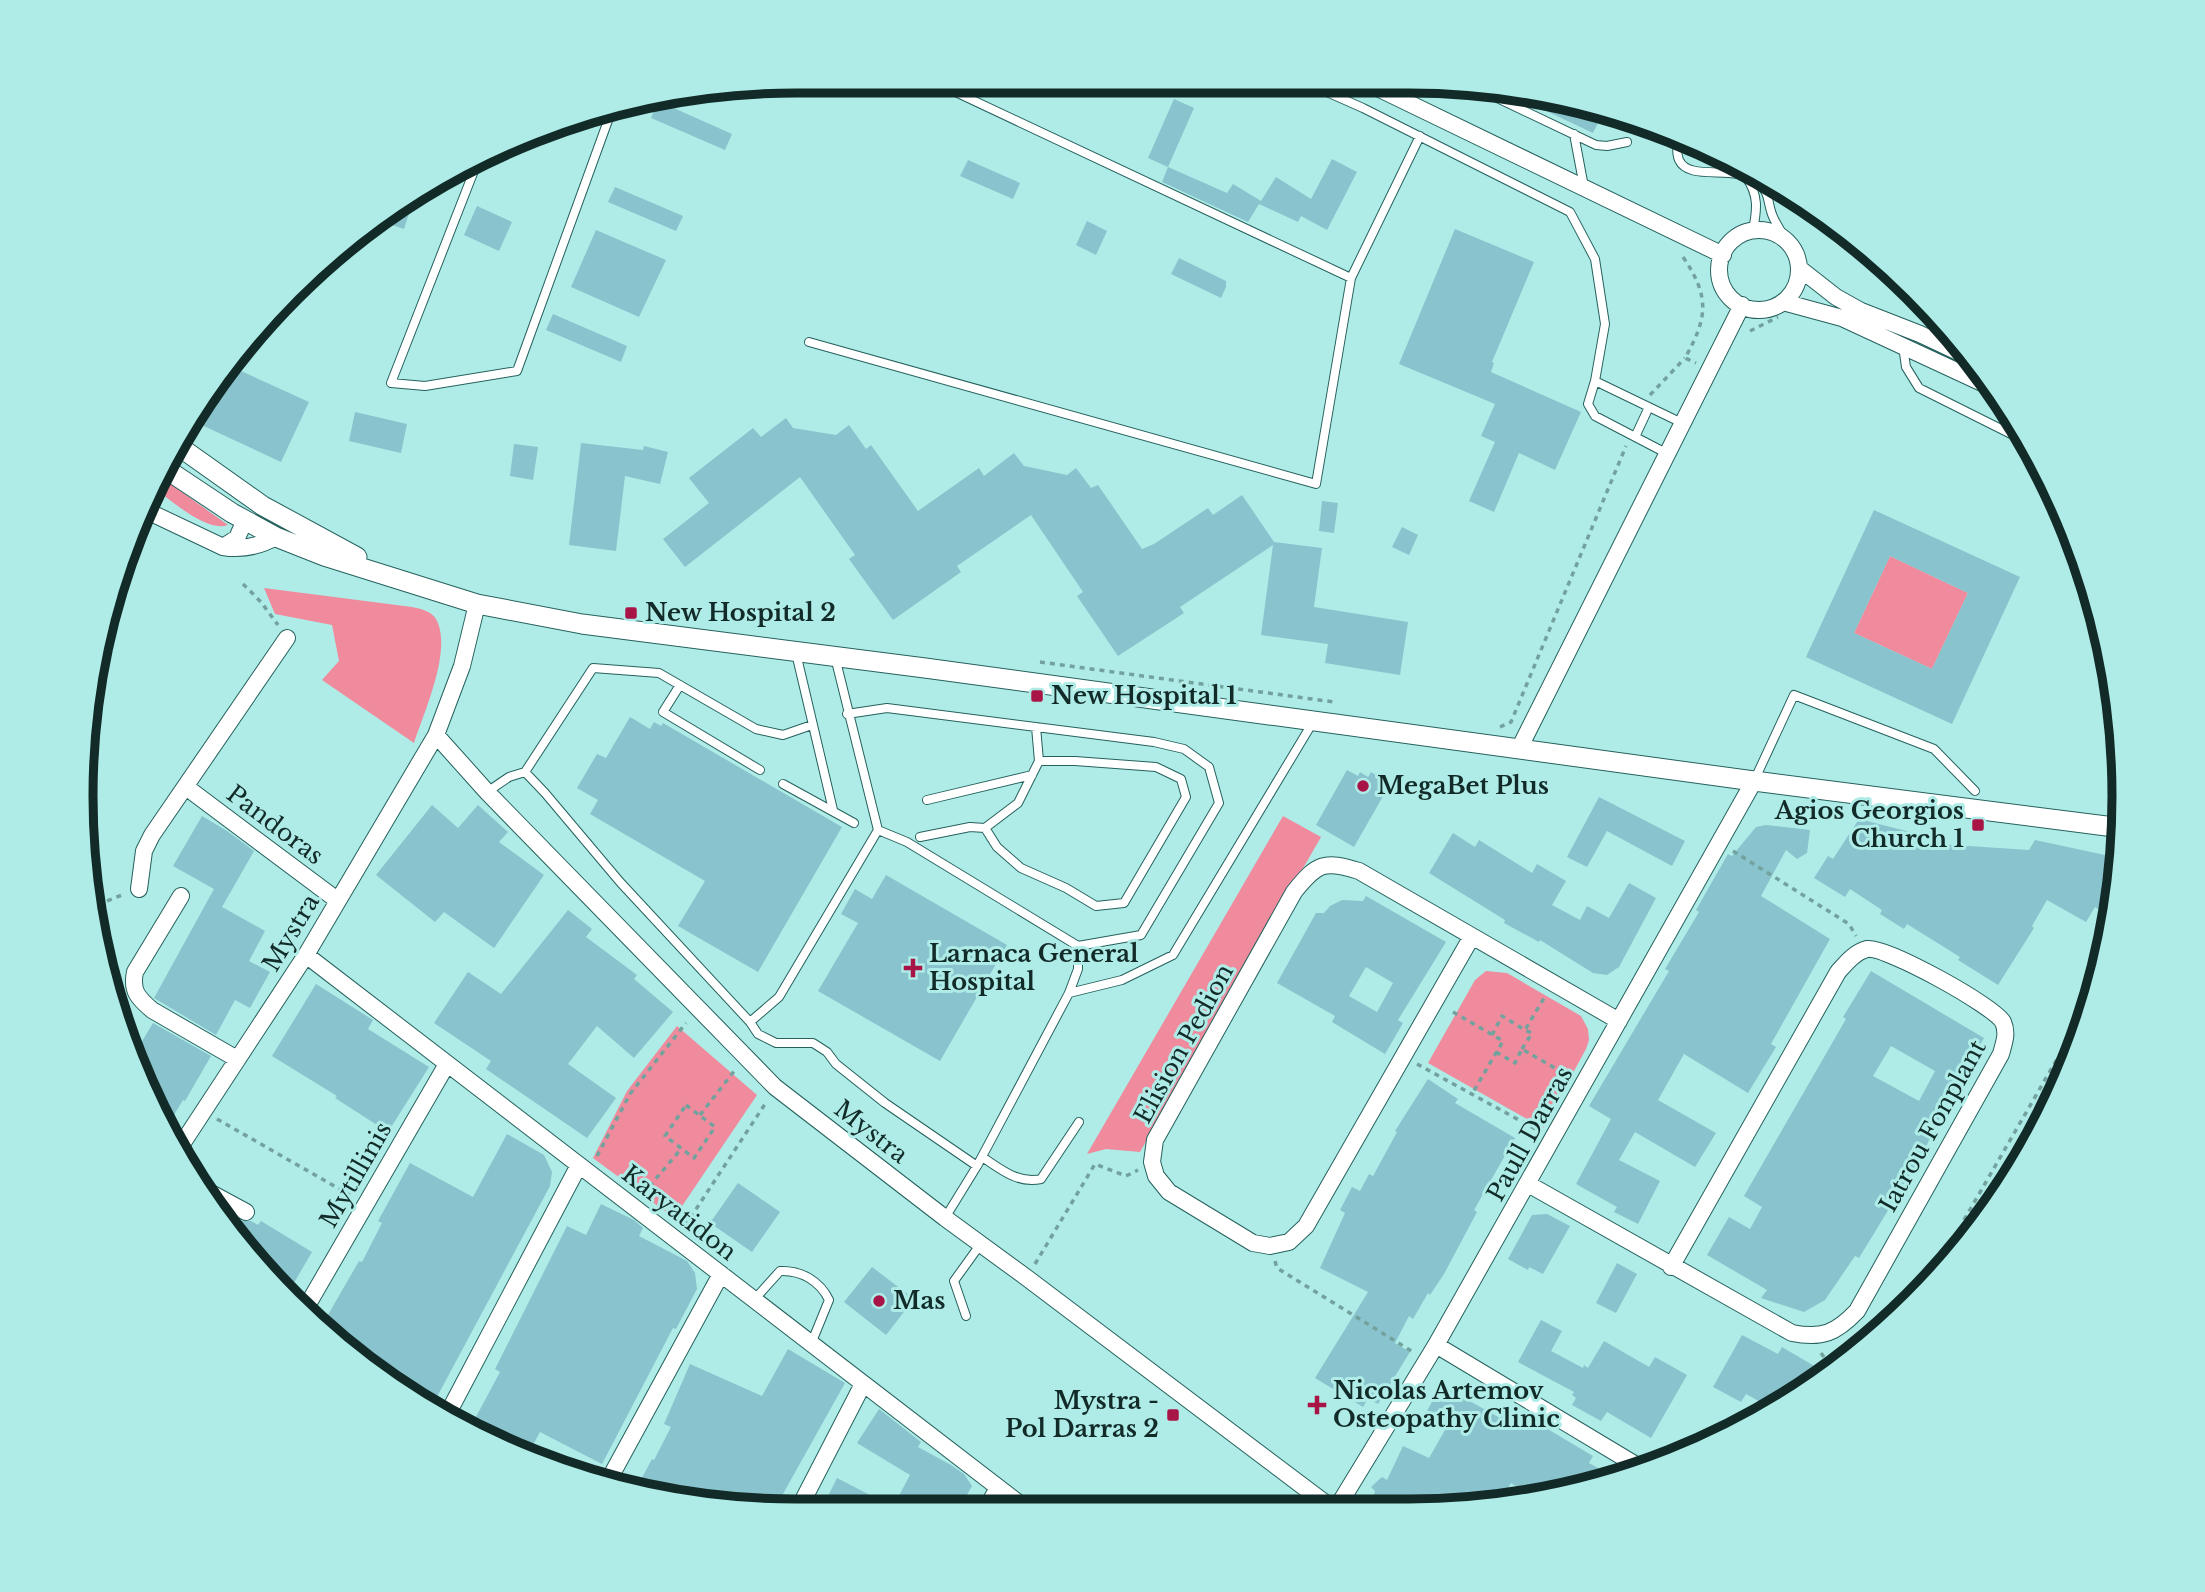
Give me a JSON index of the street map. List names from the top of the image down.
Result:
{
  "streets": {
    "street": [
      "Pandoras",
      "Mystra",
      "Elision Pedion",
      "Iatrou Fonplant",
      "Paull Darras",
      "Mytillinis",
      "Karyatidon"
    ]
  },
  "crossings": [
    ["Pandoras", "Mystra"],
    ["Mystra", "Karyatidon"],
    ["Elision Pedion", "Paull Darras"],
    ["Iatrou Fonplant", "Paull Darras"],
    ["Mytillinis", "Karyatidon"]
  ],
  "places": {
    "transit": [
      "New Hospital 2",
      "New Hospital 1",
      "Agios Georgios Church 1",
      "Mystra - Pol Darras 2"
    ],
    "other": ["MegaBet Plus", "Mas"],
    "health": ["Larnaca General Hospital", "Nicolas Artemov Osteopathy Clinic"]
  }
}
